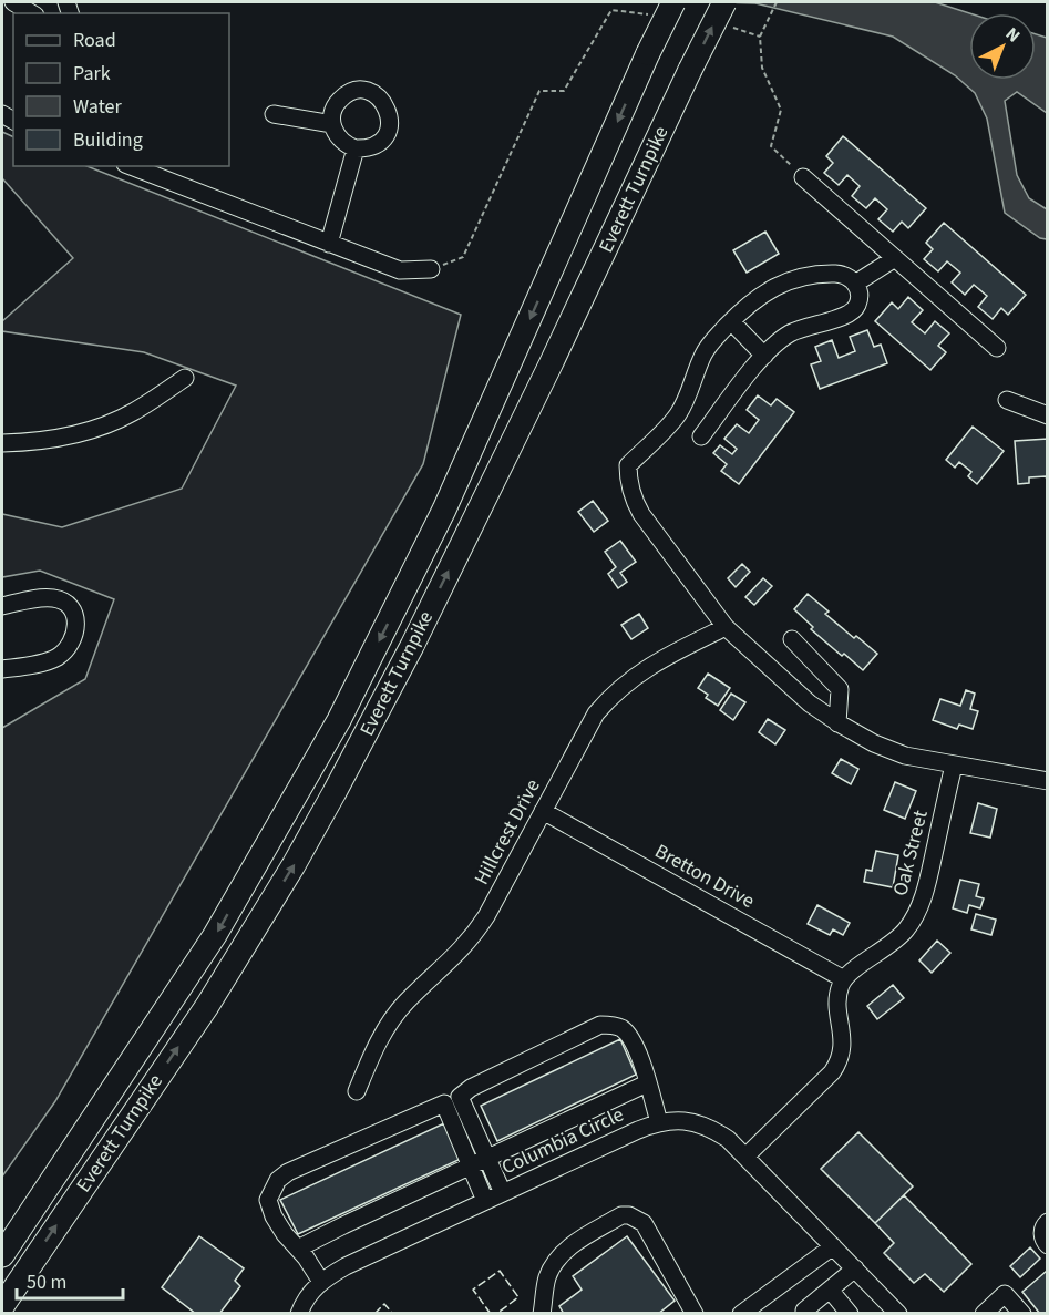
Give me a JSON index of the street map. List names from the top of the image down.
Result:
{
  "streets": {
    "highway": ["Everett Turnpike"],
    "street": [
      "Hillcrest Drive",
      "Oak Street",
      "Bretton Drive",
      "Columbia Circle"
    ]
  },
  "crossings": [
    ["Hillcrest Drive", "Bretton Drive"],
    ["Oak Street", "Bretton Drive"]
  ],
  "legend": [
    "Road",
    "Park",
    "Water",
    "Building"
  ],
  "scale_bar": "50 m",
  "north": "top right"
}
